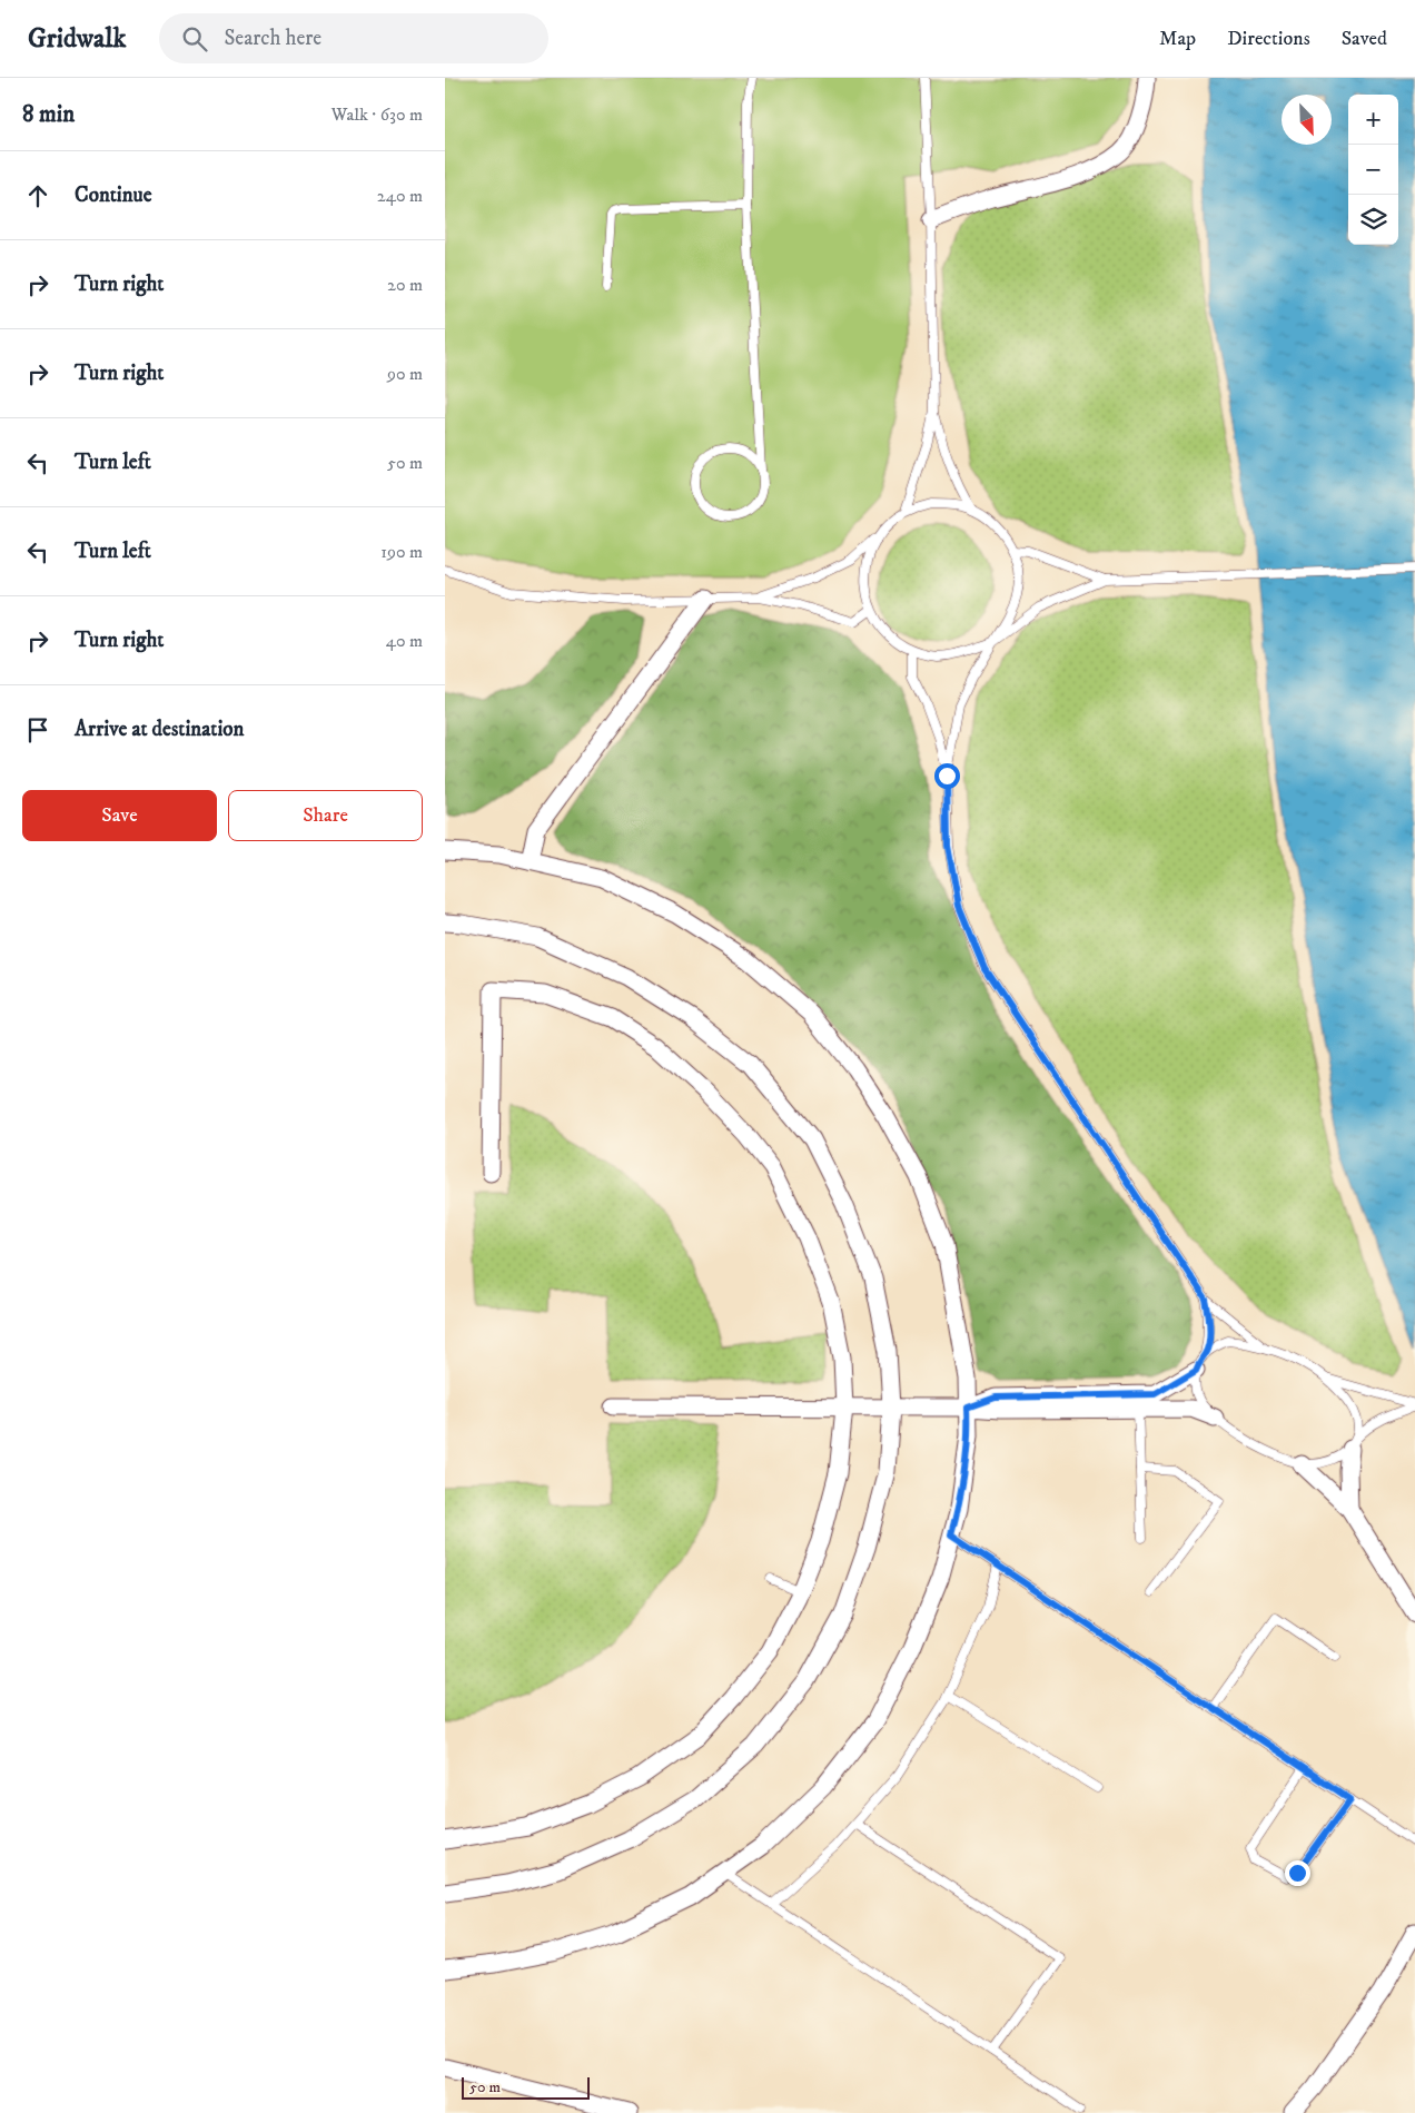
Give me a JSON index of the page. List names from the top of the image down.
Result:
{
  "scale_bar": "50 m",
  "north": "bottom right",
  "page": {
    "header": "Gridwalk",
    "search": "Search here",
    "nav": ["Map", "Directions", "Saved"],
    "heading": ["8 min", "Walk · 630 m"],
    "map_buttons": ["+", "−"],
    "list": [
      ["Continue", "240 m"],
      ["Turn right", "20 m"],
      ["Turn right", "90 m"],
      ["Turn left", "50 m"],
      ["Turn left", "190 m"],
      ["Turn right", "40 m"],
      "Arrive at destination"
    ],
    "buttons": ["Save", "Share"],
    "scale": "50 m"
  }
}
